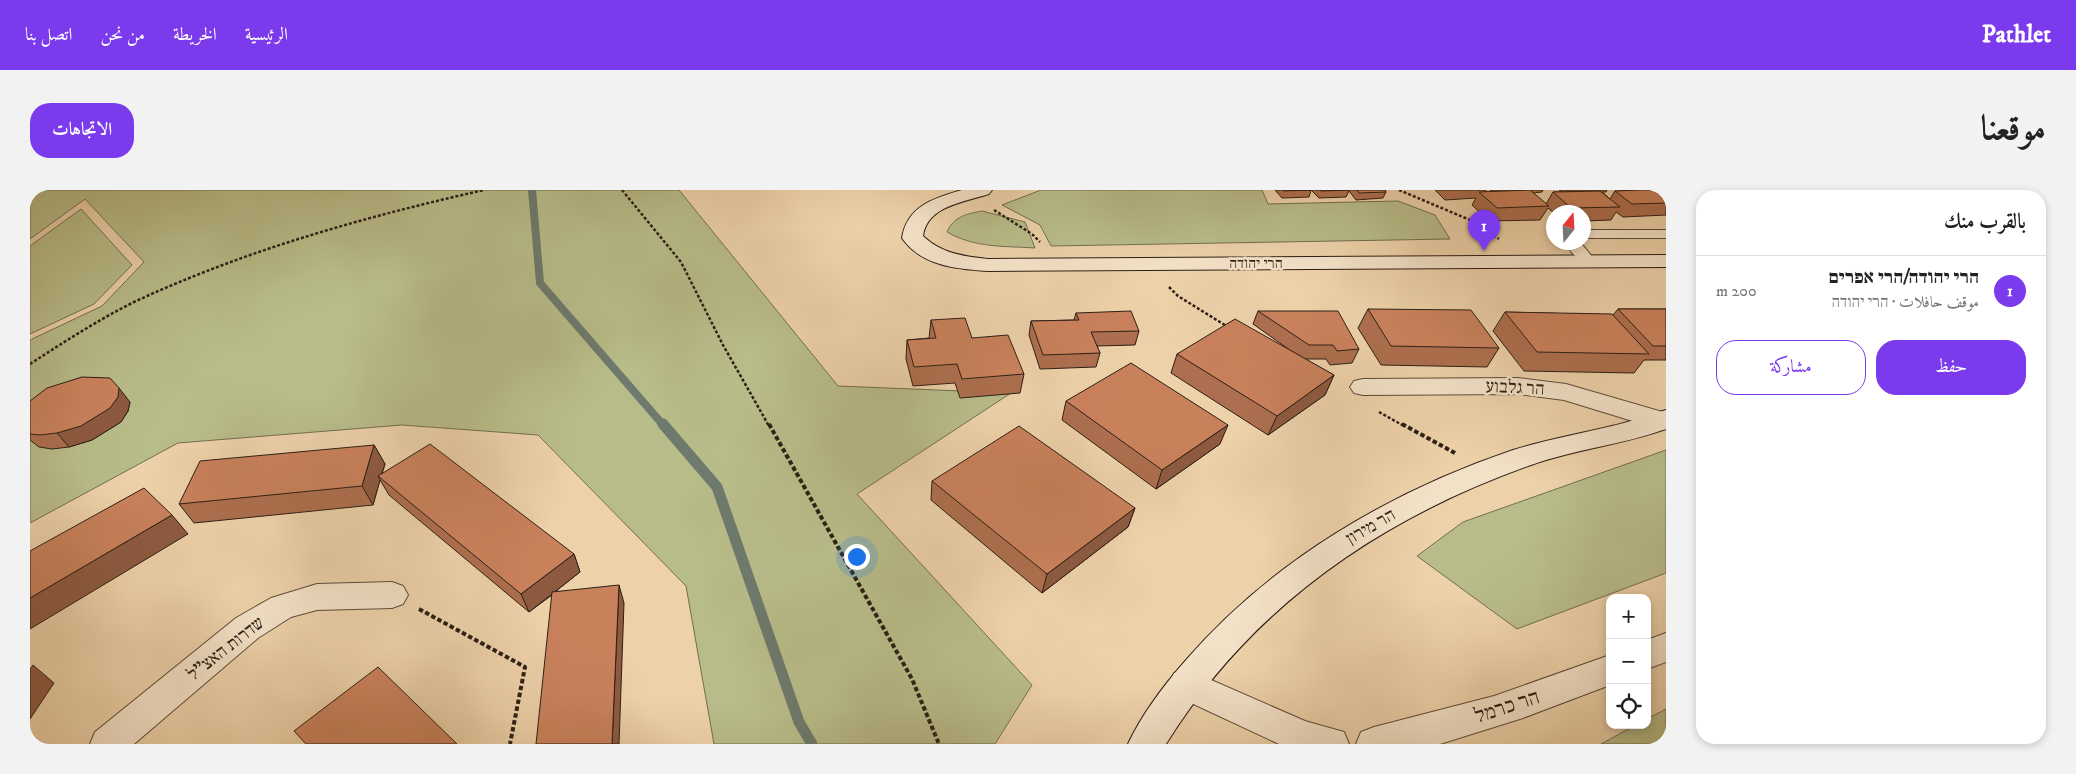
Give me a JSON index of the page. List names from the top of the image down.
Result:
{
  "streets": {
    "street": [
      "הרי יהודה",
      "הר גלבוע",
      "הר מירון",
      "שדרות האצ\"ל",
      "הר כרמל"
    ]
  },
  "crossings": [
    ["הר גלבוע", "הר מירון"]
  ],
  "north": "top",
  "page": {
    "header": "Pathlet",
    "nav": [
      "الرئيسية",
      "الخريطة",
      "من نحن",
      "اتصل بنا"
    ],
    "title": "موقعنا",
    "buttons": [
      "الاتجاهات",
      ["حفظ", "مشاركة"]
    ],
    "heading": "بالقرب منك",
    "pins": "1",
    "list": [
      {
        "mark": "1",
        "name": "הרי יהודה/הרי אפרים",
        "note": "موقف حافلات · הרי יהודה",
        "value": "200 m"
      }
    ],
    "map_buttons": ["+", "−"]
  }
}
